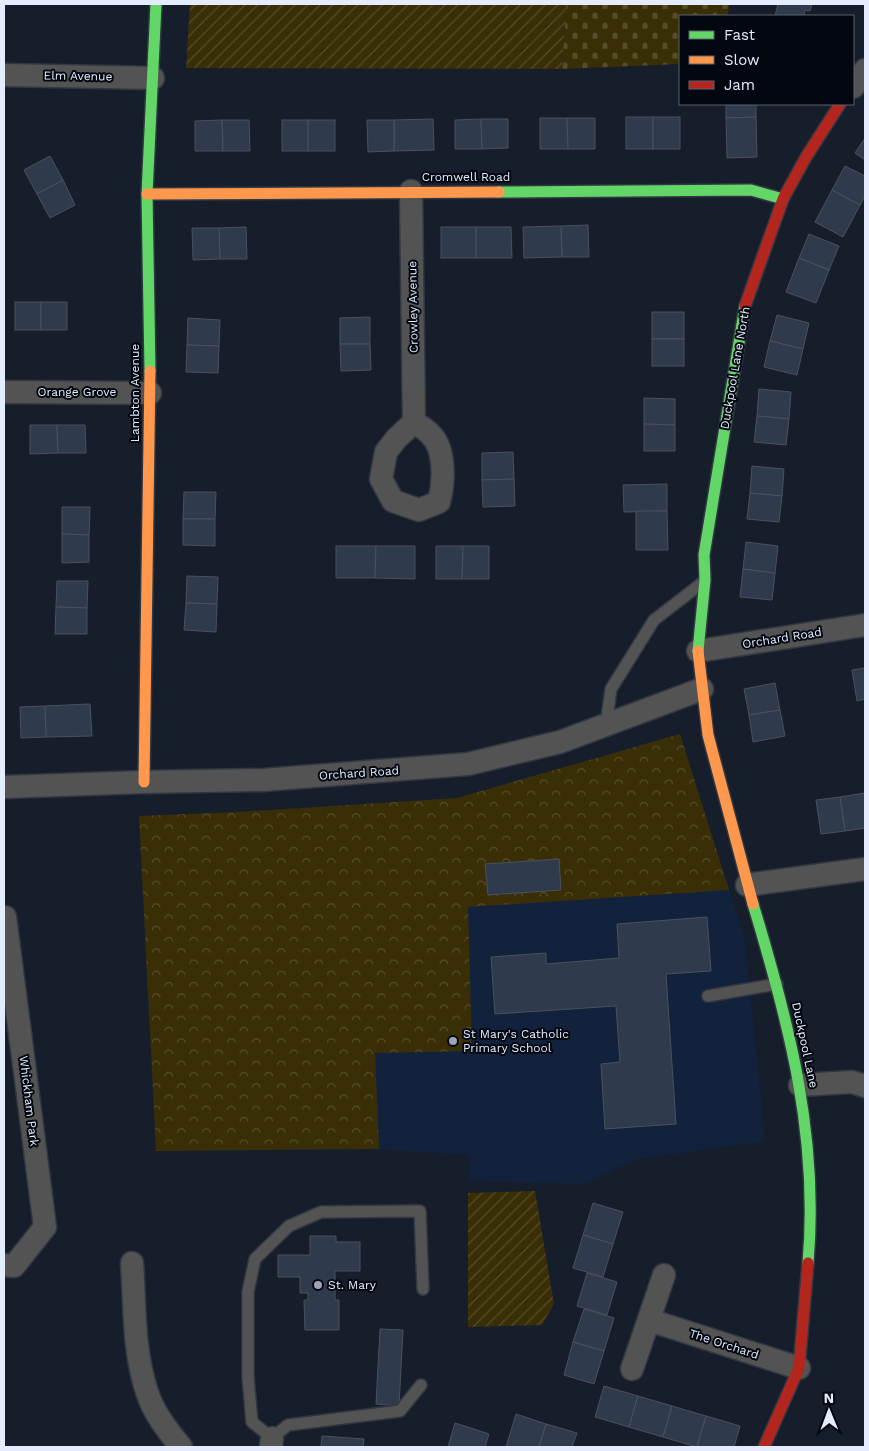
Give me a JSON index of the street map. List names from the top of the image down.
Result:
{
  "streets": {
    "street": [
      "Elm Avenue",
      "Cromwell Road",
      "Crowley Avenue",
      "Duckpool Lane North",
      "Orange Grove",
      "Lambton Avenue",
      "Orchard Road",
      "Duckpool Lane",
      "Whickham Park",
      "The Orchard"
    ]
  },
  "crossings": [
    ["Elm Avenue", "Lambton Avenue"],
    ["Cromwell Road", "Crowley Avenue"],
    ["Cromwell Road", "Duckpool Lane North"],
    ["Cromwell Road", "Lambton Avenue"],
    ["Duckpool Lane North", "Orchard Road"],
    ["Duckpool Lane North", "Duckpool Lane"],
    ["Orange Grove", "Lambton Avenue"],
    ["Lambton Avenue", "Orchard Road"],
    ["Orchard Road", "Duckpool Lane"],
    ["Duckpool Lane", "The Orchard"]
  ],
  "places": ["St Mary's Catholic Primary School", "St. Mary"],
  "legend": ["Fast", "Slow", "Jam"],
  "north": "top"
}
